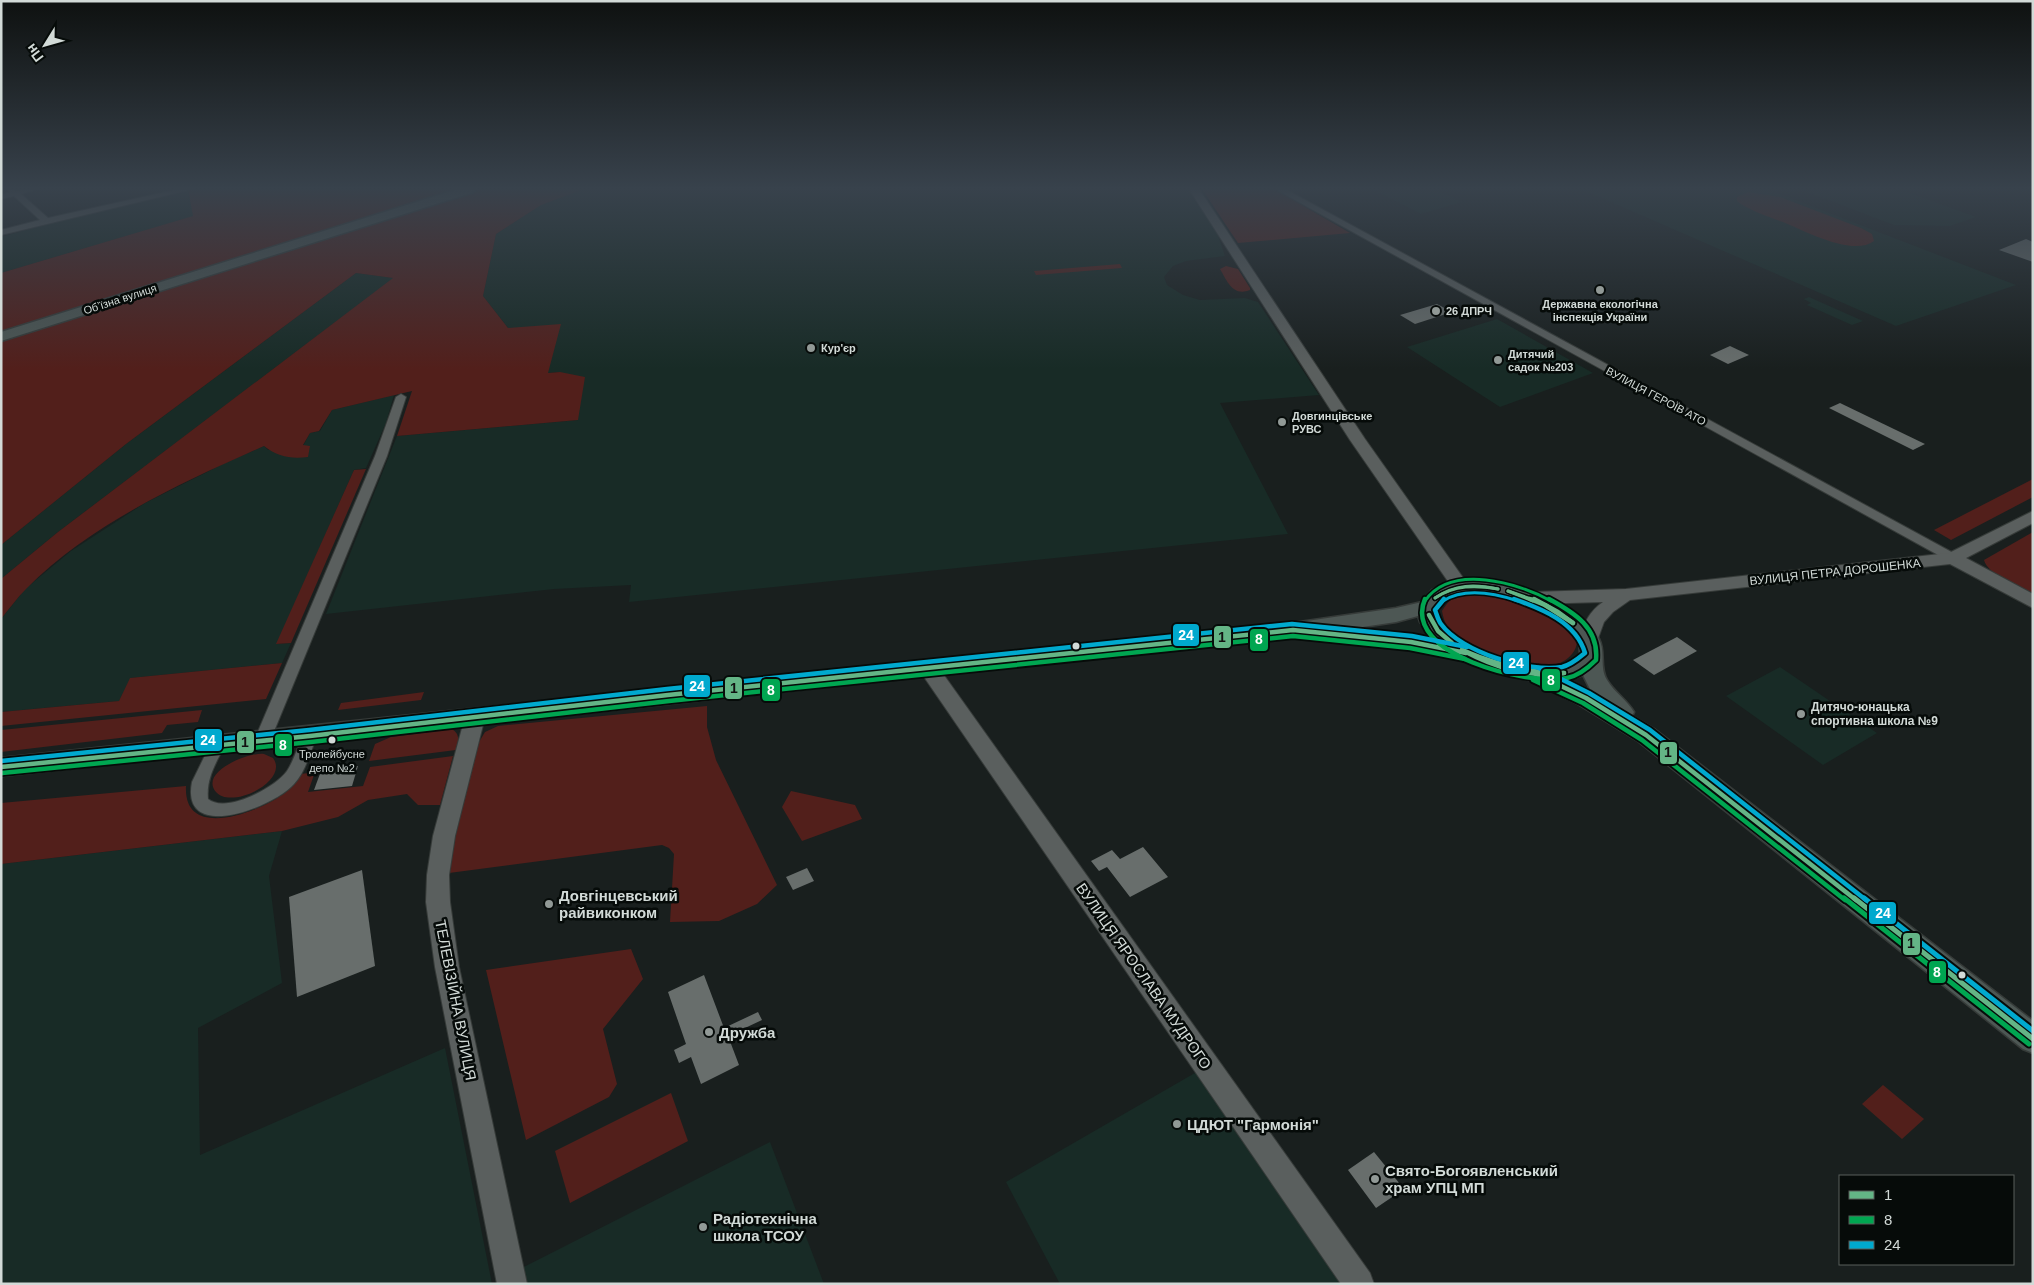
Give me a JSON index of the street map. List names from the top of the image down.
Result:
{
  "streets": {
    "main road": ["Обʼїзна вулиця"],
    "street": [
      "ВУЛИЦЯ ГЕРОЇВ АТО",
      "ВУЛИЦЯ ПЕТРА ДОРОШЕНКА",
      "ВУЛИЦЯ ЯРОСЛАВА МУДРОГО",
      "ТЕЛЕВІЗІЙНА ВУЛИЦЯ"
    ]
  },
  "crossings": [
    ["ВУЛИЦЯ ГЕРОЇВ АТО", "ВУЛИЦЯ ПЕТРА ДОРОШЕНКА"]
  ],
  "places": [
    "Державна екологічна інспекція України",
    "26 ДПРЧ",
    "Кур'єр",
    "Дитячий садок №203",
    "Довгинцівське РУВС",
    "Дитячо-юнацька спортивна школа №9",
    "Тролейбусне депо №2",
    "Довгінцевський райвиконком",
    "Дружба",
    "ЦДЮТ \"Гармонія\"",
    "Свято-Богоявленський храм УПЦ МП",
    "Радіотехнічна школа ТСОУ"
  ],
  "lines": ["transit line 8", "transit line 1", "transit line 24"],
  "legend": ["1", "8", "24"],
  "north": "bottom left"
}
